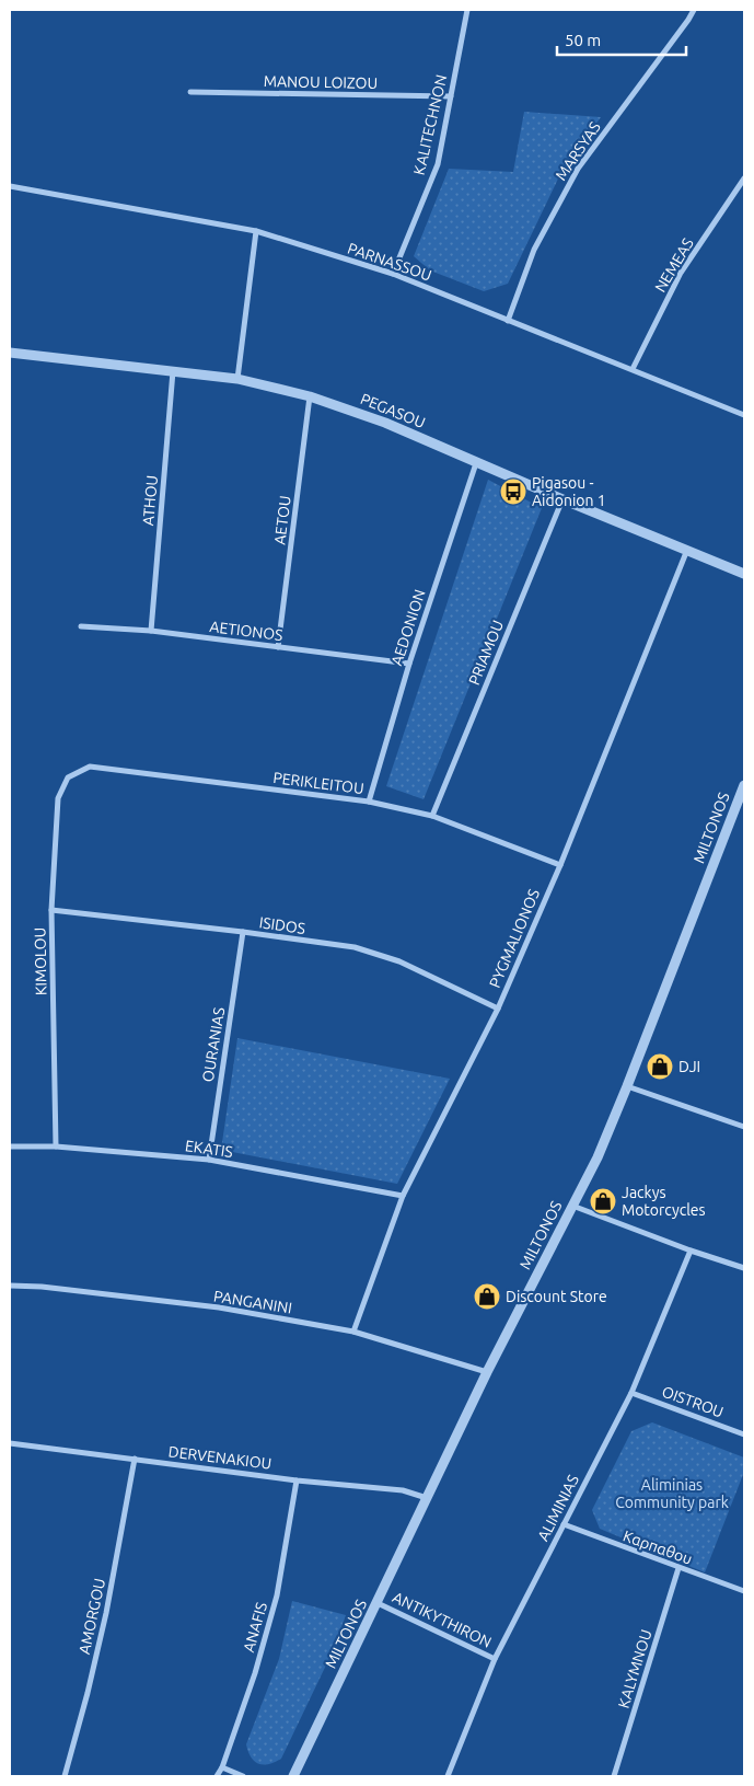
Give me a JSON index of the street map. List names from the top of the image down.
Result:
{
  "streets": {
    "street": [
      "MANOU LOIZOU",
      "KALITECHNON",
      "MARSYAS",
      "PARNASSOU",
      "NEMEAS",
      "PEGASOU",
      "ATHOU",
      "AETOU",
      "AEDONION",
      "AETIONOS",
      "PRIAMOU",
      "PERIKLEITOU",
      "MILTONOS",
      "ISIDOS",
      "PYGMALIONOS",
      "KIMOLOU",
      "OURANIAS",
      "EKATIS",
      "PANGANINI",
      "OISTROU",
      "DERVENAKIOU",
      "ALIMINIAS",
      "Καρπαθου",
      "AMORGOU",
      "ANTIKYTHIRON",
      "ANAFIS",
      "KALYMNOU"
    ]
  },
  "crossings": [
    ["MANOU LOIZOU", "KALITECHNON"],
    ["KALITECHNON", "PARNASSOU"],
    ["MARSYAS", "PARNASSOU"],
    ["PARNASSOU", "NEMEAS"],
    ["PEGASOU", "ATHOU"],
    ["PEGASOU", "AETOU"],
    ["PEGASOU", "AEDONION"],
    ["PEGASOU", "PRIAMOU"],
    ["PEGASOU", "PYGMALIONOS"],
    ["ATHOU", "AETIONOS"],
    ["AETOU", "AETIONOS"],
    ["AEDONION", "AETIONOS"],
    ["AEDONION", "PERIKLEITOU"],
    ["PRIAMOU", "PERIKLEITOU"],
    ["PERIKLEITOU", "PYGMALIONOS"],
    ["PERIKLEITOU", "KIMOLOU"],
    ["MILTONOS", "PANGANINI"],
    ["MILTONOS", "DERVENAKIOU"],
    ["MILTONOS", "ANTIKYTHIRON"],
    ["ISIDOS", "PYGMALIONOS"],
    ["ISIDOS", "KIMOLOU"],
    ["ISIDOS", "OURANIAS"],
    ["PYGMALIONOS", "EKATIS"],
    ["PYGMALIONOS", "PANGANINI"],
    ["KIMOLOU", "EKATIS"],
    ["OURANIAS", "EKATIS"],
    ["OISTROU", "ALIMINIAS"],
    ["DERVENAKIOU", "AMORGOU"],
    ["DERVENAKIOU", "ANAFIS"],
    ["ALIMINIAS", "Καρπαθου"],
    ["ALIMINIAS", "ANTIKYTHIRON"],
    ["Καρπαθου", "KALYMNOU"]
  ],
  "parks": ["Aliminias Community park"],
  "places": {
    "bus stop": ["Pigasou - Aidonion 1"],
    "shop": ["DJI", "Jackys Motorcycles", "Discount Store"]
  },
  "scale_bar": "50 m"
}
